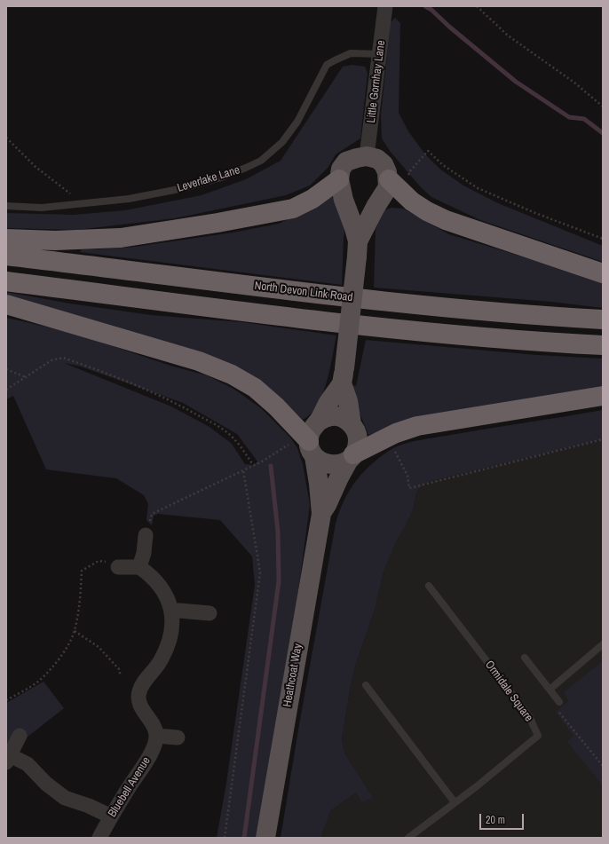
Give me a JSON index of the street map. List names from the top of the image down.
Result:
{
  "streets": {
    "highway": ["North Devon Link Road"],
    "main road": ["Heathcoat Way"],
    "street": ["Little Gornhay Lane", "Bluebell Avenue"],
    "lane": ["Leverlake Lane", "Ormidale Square"]
  },
  "crossings": [
    ["Little Gornhay Lane", "Leverlake Lane"]
  ],
  "scale_bar": "20 m"
}
